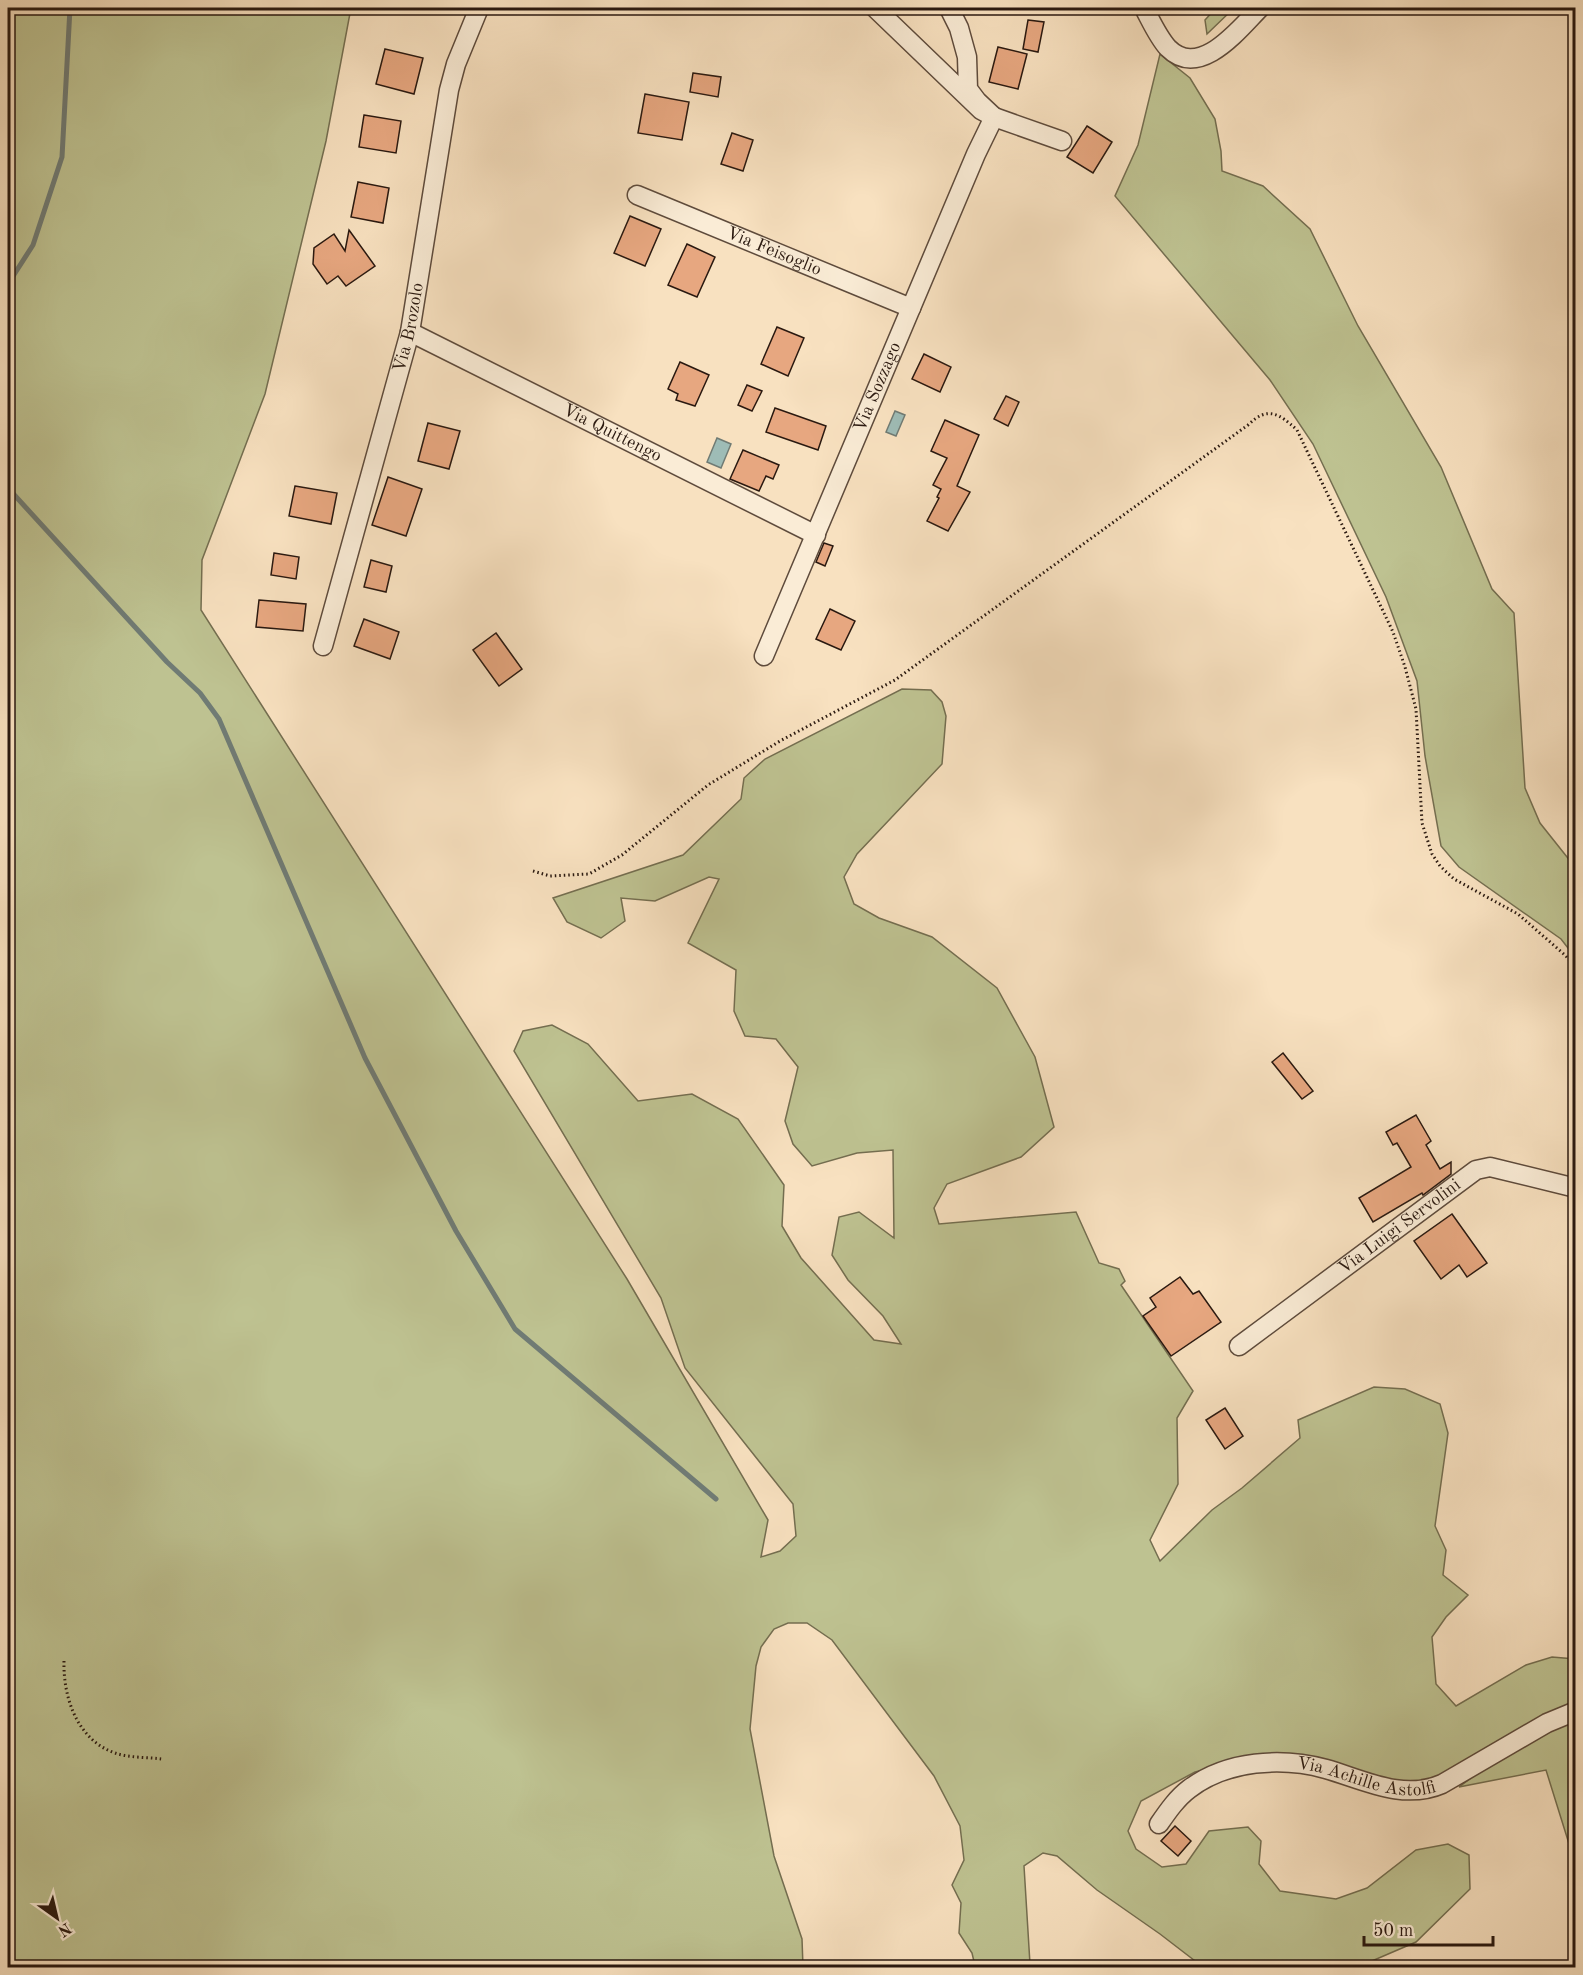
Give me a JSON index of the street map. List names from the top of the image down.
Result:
{
  "streets": {
    "street": [
      "Via Feisoglio",
      "Via Brozolo",
      "Via Sozzago",
      "Via Quittengo",
      "Via Luigi Servolini",
      "Via Achille Astolfi"
    ]
  },
  "crossings": [
    ["Via Feisoglio", "Via Sozzago"],
    ["Via Brozolo", "Via Quittengo"],
    ["Via Sozzago", "Via Quittengo"]
  ],
  "scale_bar": "50 m",
  "north": "bottom right"
}
